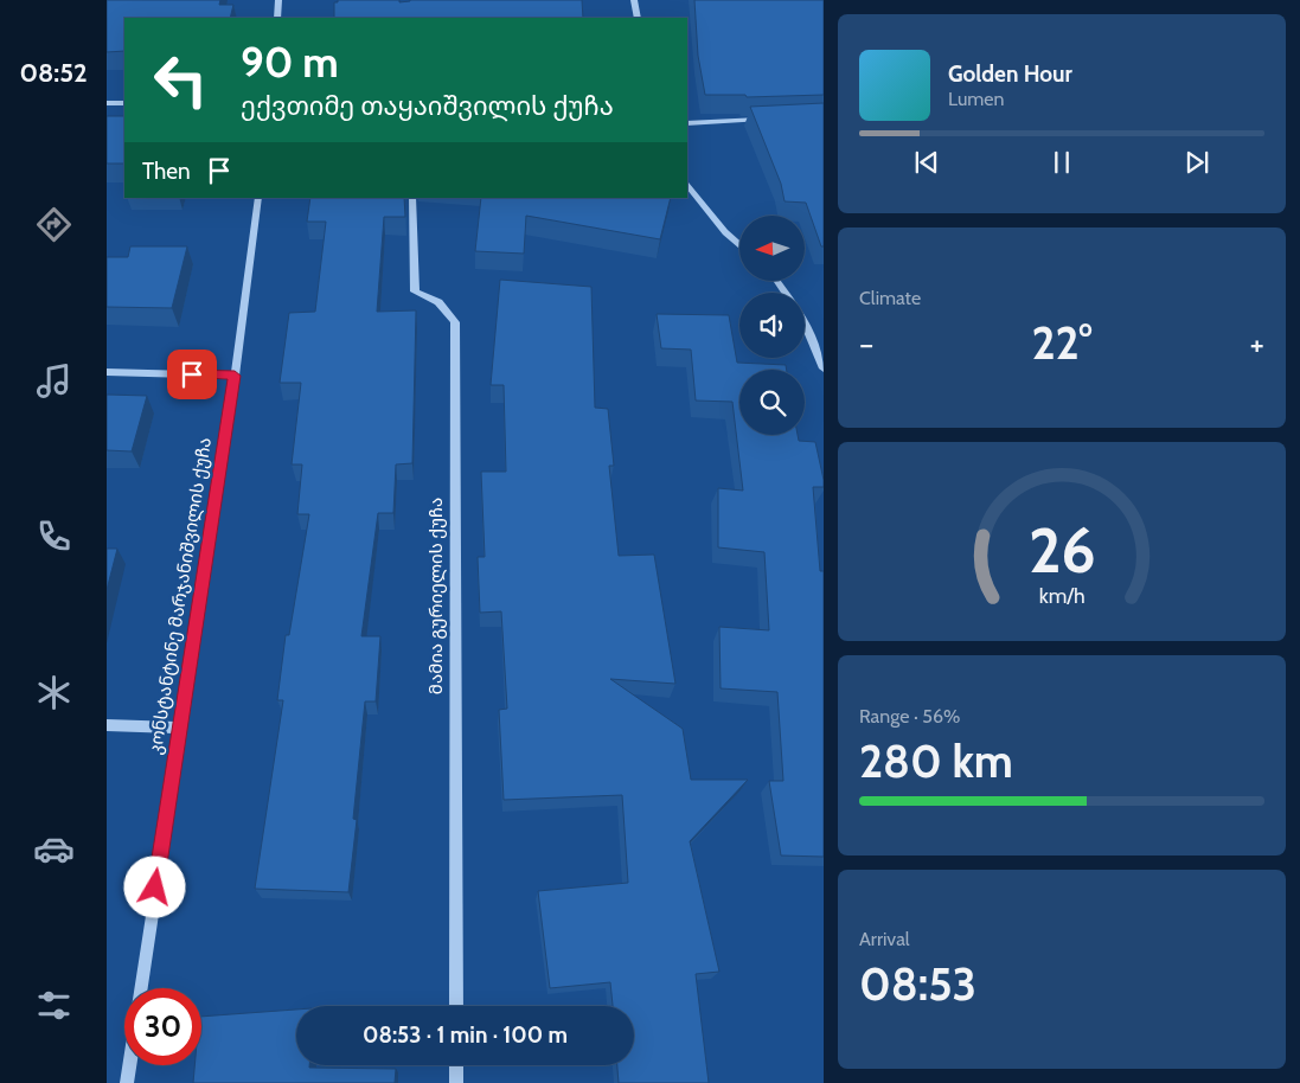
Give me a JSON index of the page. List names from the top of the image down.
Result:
{
  "streets": {
    "street": ["კონსტანტინე მარჯანიშვილის ქუჩა", "მამია გურიელის ქუჩა"]
  },
  "north": "left",
  "page": {
    "tabs": "08:52",
    "turn": ["90 m", "ექვთიმე თაყაიშვილის ქუჩა"],
    "song": ["Golden Hour", "Lumen"],
    "then": "Then",
    "tile": [
      "Climate",
      ["Range · 56%", "280 km"],
      ["Arrival", "08:53"]
    ],
    "heat": ["−", "22°", "+"],
    "limit": "30",
    "trip": "08:53 · 1 min · 100 m",
    "gauge": ["26", "km/h"]
  }
}
